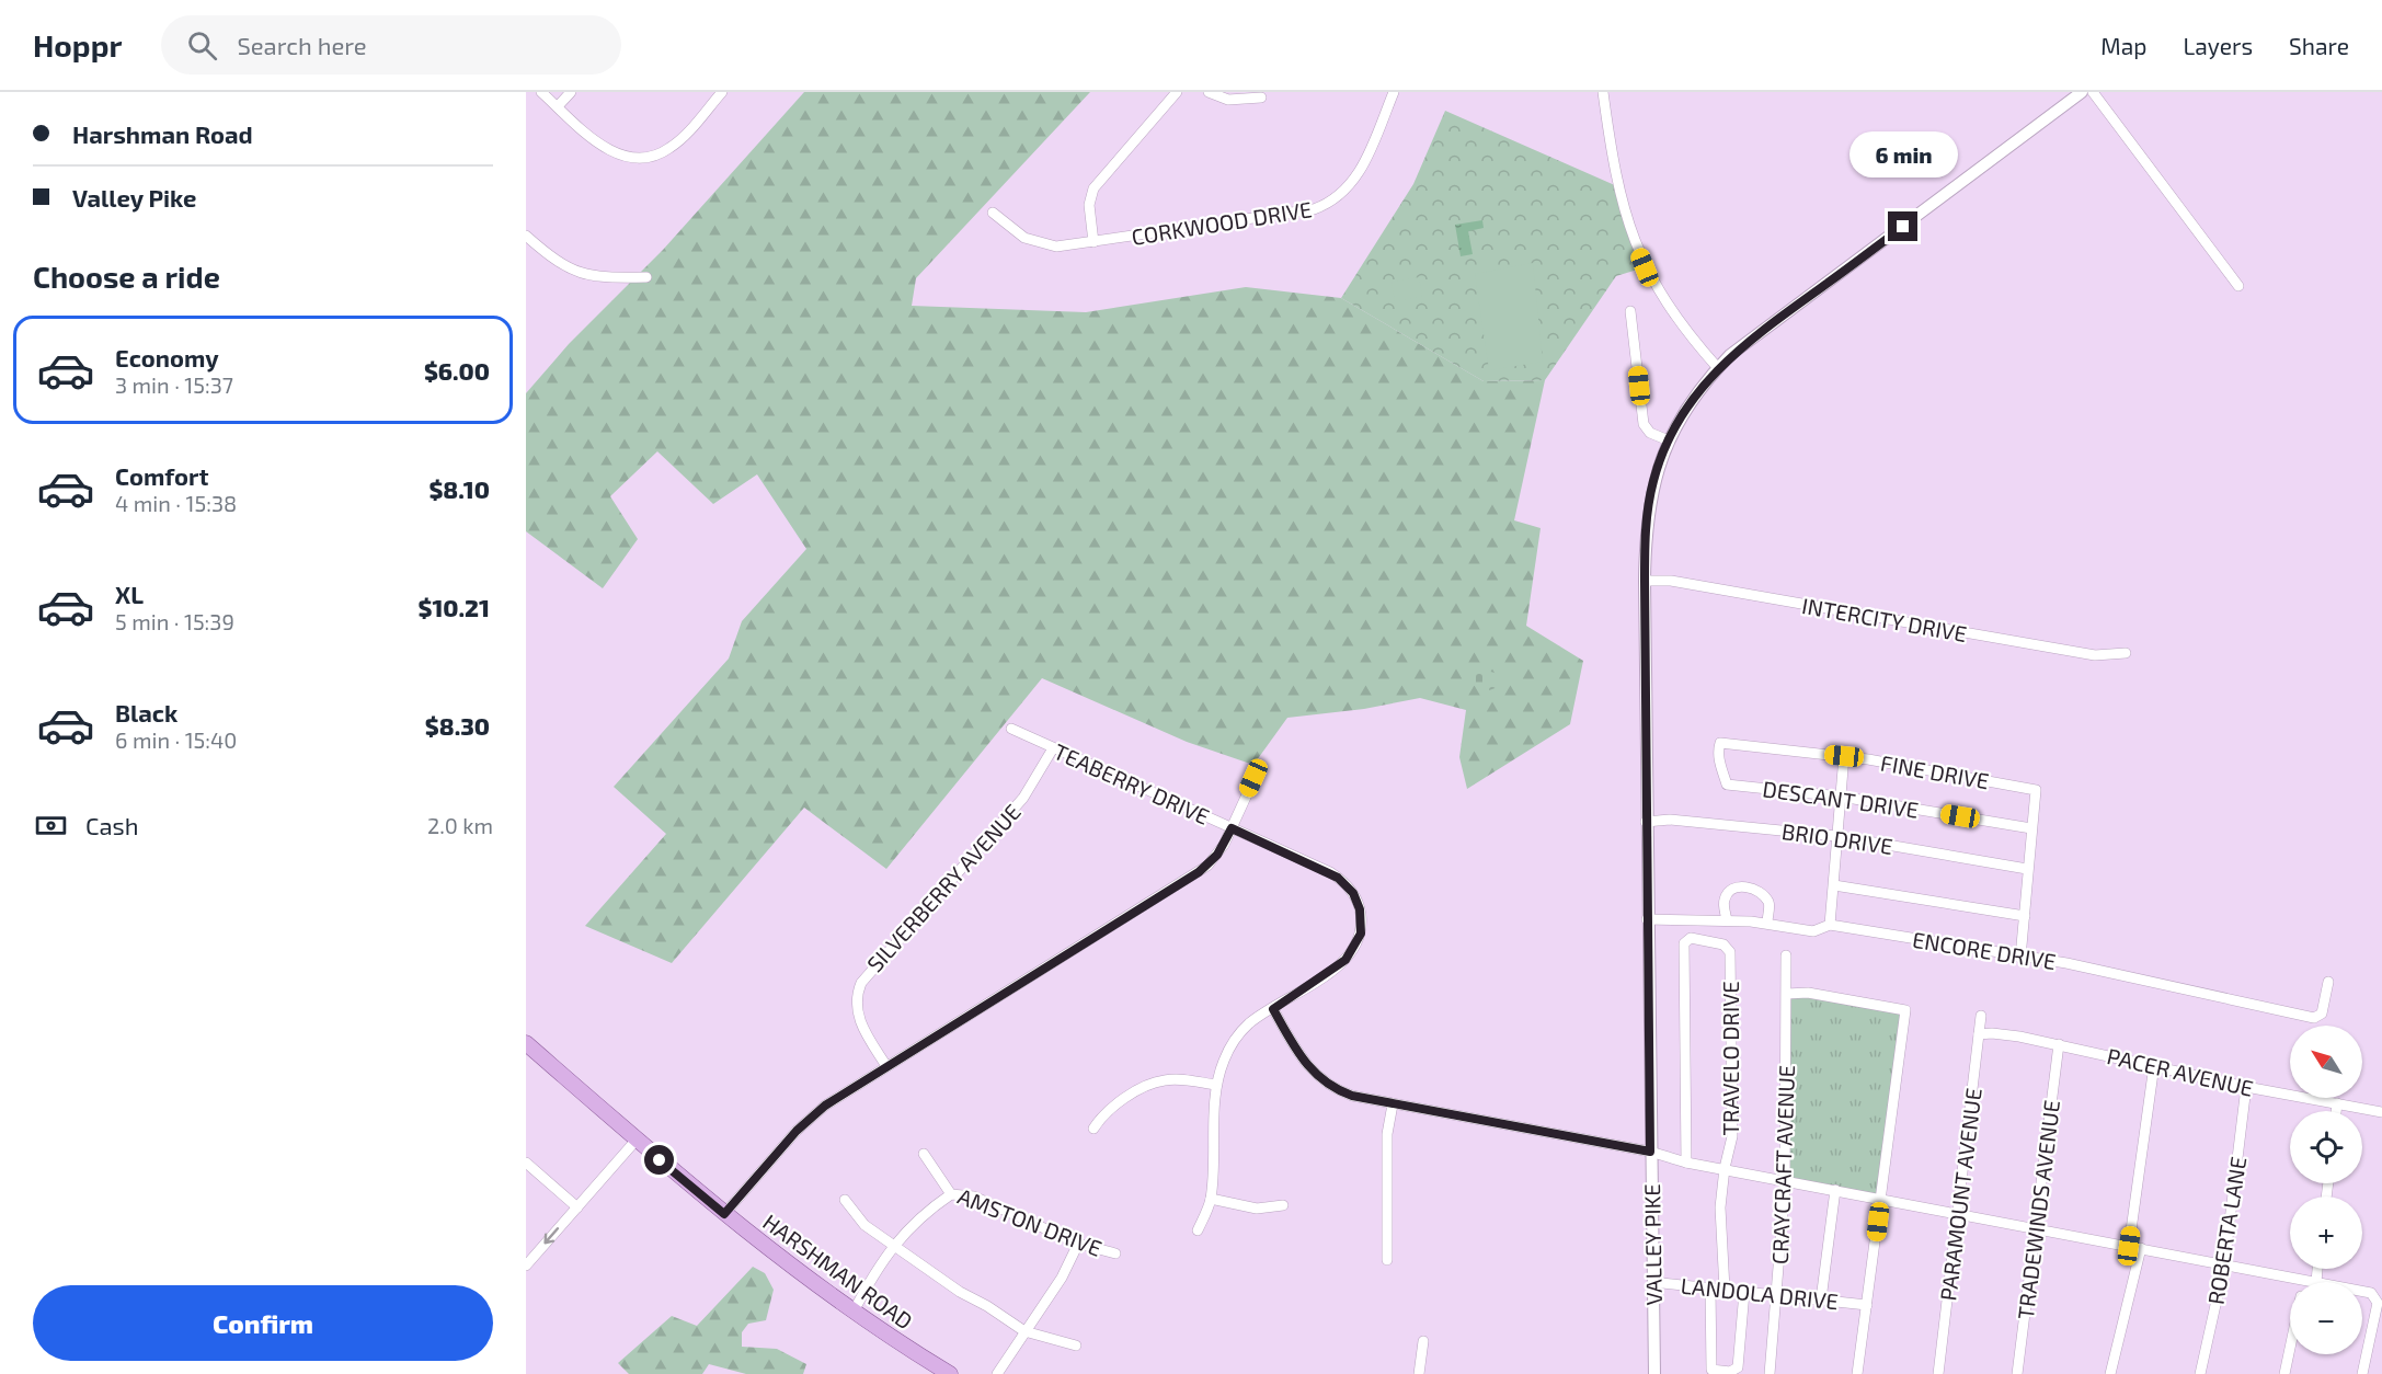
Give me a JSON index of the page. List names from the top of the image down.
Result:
{
  "streets": {
    "main road": ["HARSHMAN ROAD"],
    "street": [
      "CORKWOOD DRIVE",
      "INTERCITY DRIVE",
      "FINE DRIVE",
      "TEABERRY DRIVE",
      "DESCANT DRIVE",
      "BRIO DRIVE",
      "SILVERBERRY AVENUE",
      "ENCORE DRIVE",
      "TRAVELO DRIVE",
      "PACER AVENUE",
      "CRAYCRAFT AVENUE",
      "PARAMOUNT AVENUE",
      "TRADEWINDS AVENUE",
      "AMSTON DRIVE",
      "ROBERTA LANE",
      "VALLEY PIKE",
      "LANDOLA DRIVE"
    ]
  },
  "crossings": [
    ["INTERCITY DRIVE", "VALLEY PIKE"],
    ["FINE DRIVE", "DESCANT DRIVE"],
    ["TEABERRY DRIVE", "SILVERBERRY AVENUE"],
    ["BRIO DRIVE", "VALLEY PIKE"],
    ["ENCORE DRIVE", "VALLEY PIKE"],
    ["TRAVELO DRIVE", "LANDOLA DRIVE"],
    ["PACER AVENUE", "PARAMOUNT AVENUE"],
    ["PACER AVENUE", "TRADEWINDS AVENUE"],
    ["PACER AVENUE", "ROBERTA LANE"],
    ["CRAYCRAFT AVENUE", "LANDOLA DRIVE"],
    ["VALLEY PIKE", "LANDOLA DRIVE"]
  ],
  "north": "top left",
  "page": {
    "header": "Hoppr",
    "search": "Search here",
    "nav": ["Map", "Layers", "Share"],
    "banner": ["Harshman Road", "Valley Pike"],
    "bubble": "6 min",
    "heading": "Choose a ride",
    "list": [
      {
        "name": "Economy",
        "note": "3 min · 15:37",
        "value": "$6.00"
      },
      {
        "name": "Comfort",
        "note": "4 min · 15:38",
        "value": "$8.10"
      },
      {
        "name": "XL",
        "note": "5 min · 15:39",
        "value": "$10.21"
      },
      {
        "name": "Black",
        "note": "6 min · 15:40",
        "value": "$8.30"
      }
    ],
    "pay": ["Cash", "2.0 km"],
    "map_buttons": ["+", "−"],
    "buttons": "Confirm"
  }
}
